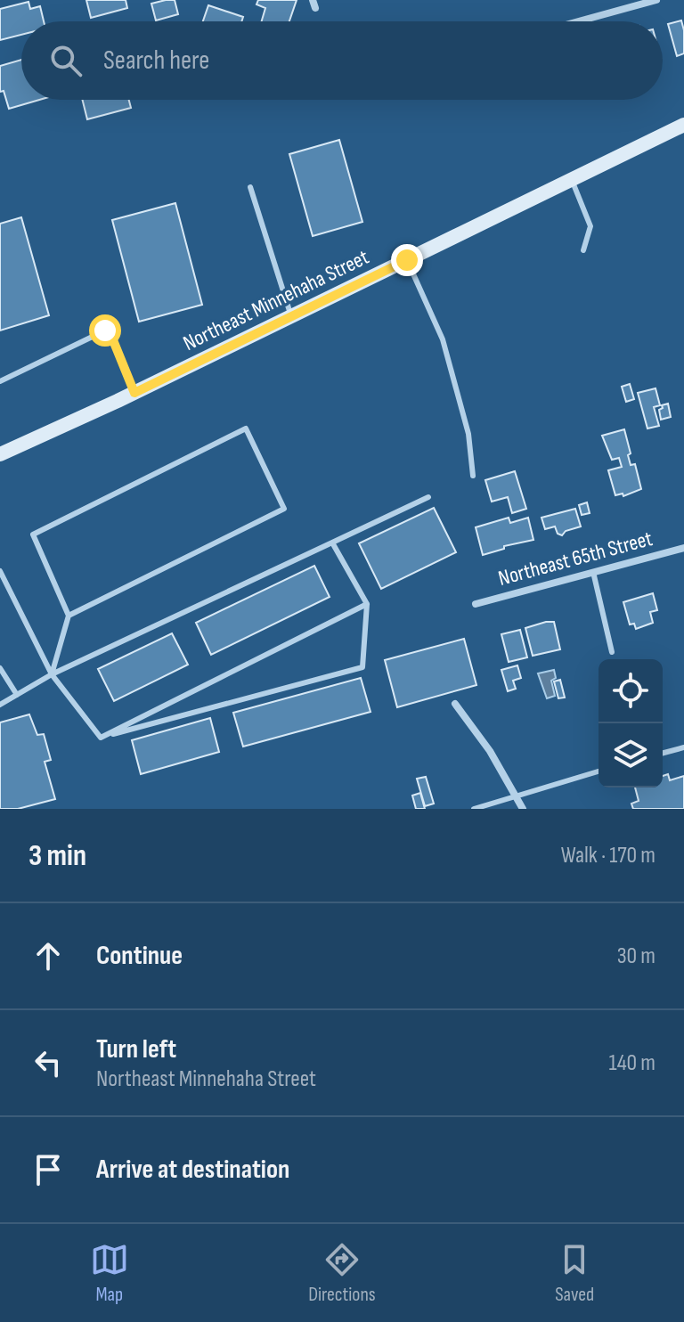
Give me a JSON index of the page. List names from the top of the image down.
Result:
{
  "streets": {
    "main road": ["Northeast Minnehaha Street"],
    "street": ["Northeast 65th Street"]
  },
  "page": {
    "search": "Search here",
    "heading": ["3 min", "Walk · 170 m"],
    "list": [
      ["Continue", "30 m"],
      ["Turn left", "Northeast Minnehaha Street", "140 m"],
      "Arrive at destination"
    ],
    "nav": ["Map", "Directions", "Saved"]
  }
}
